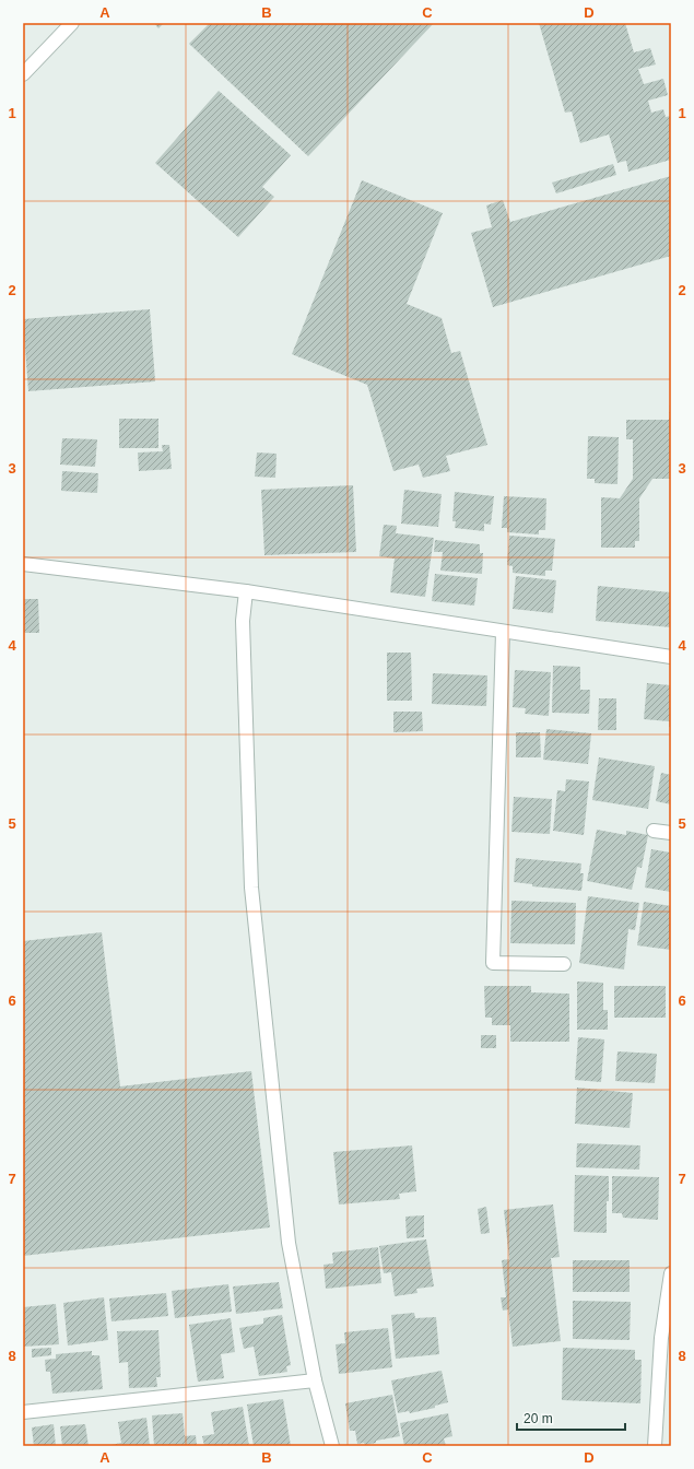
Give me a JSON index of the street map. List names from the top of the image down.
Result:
{
  "scale_bar": "20 m",
  "grid": {
    "columns": [
      "A",
      "B",
      "C",
      "D"
    ],
    "rows": [
      "1",
      "2",
      "3",
      "4",
      "5",
      "6",
      "7",
      "8"
    ]
  }
}
